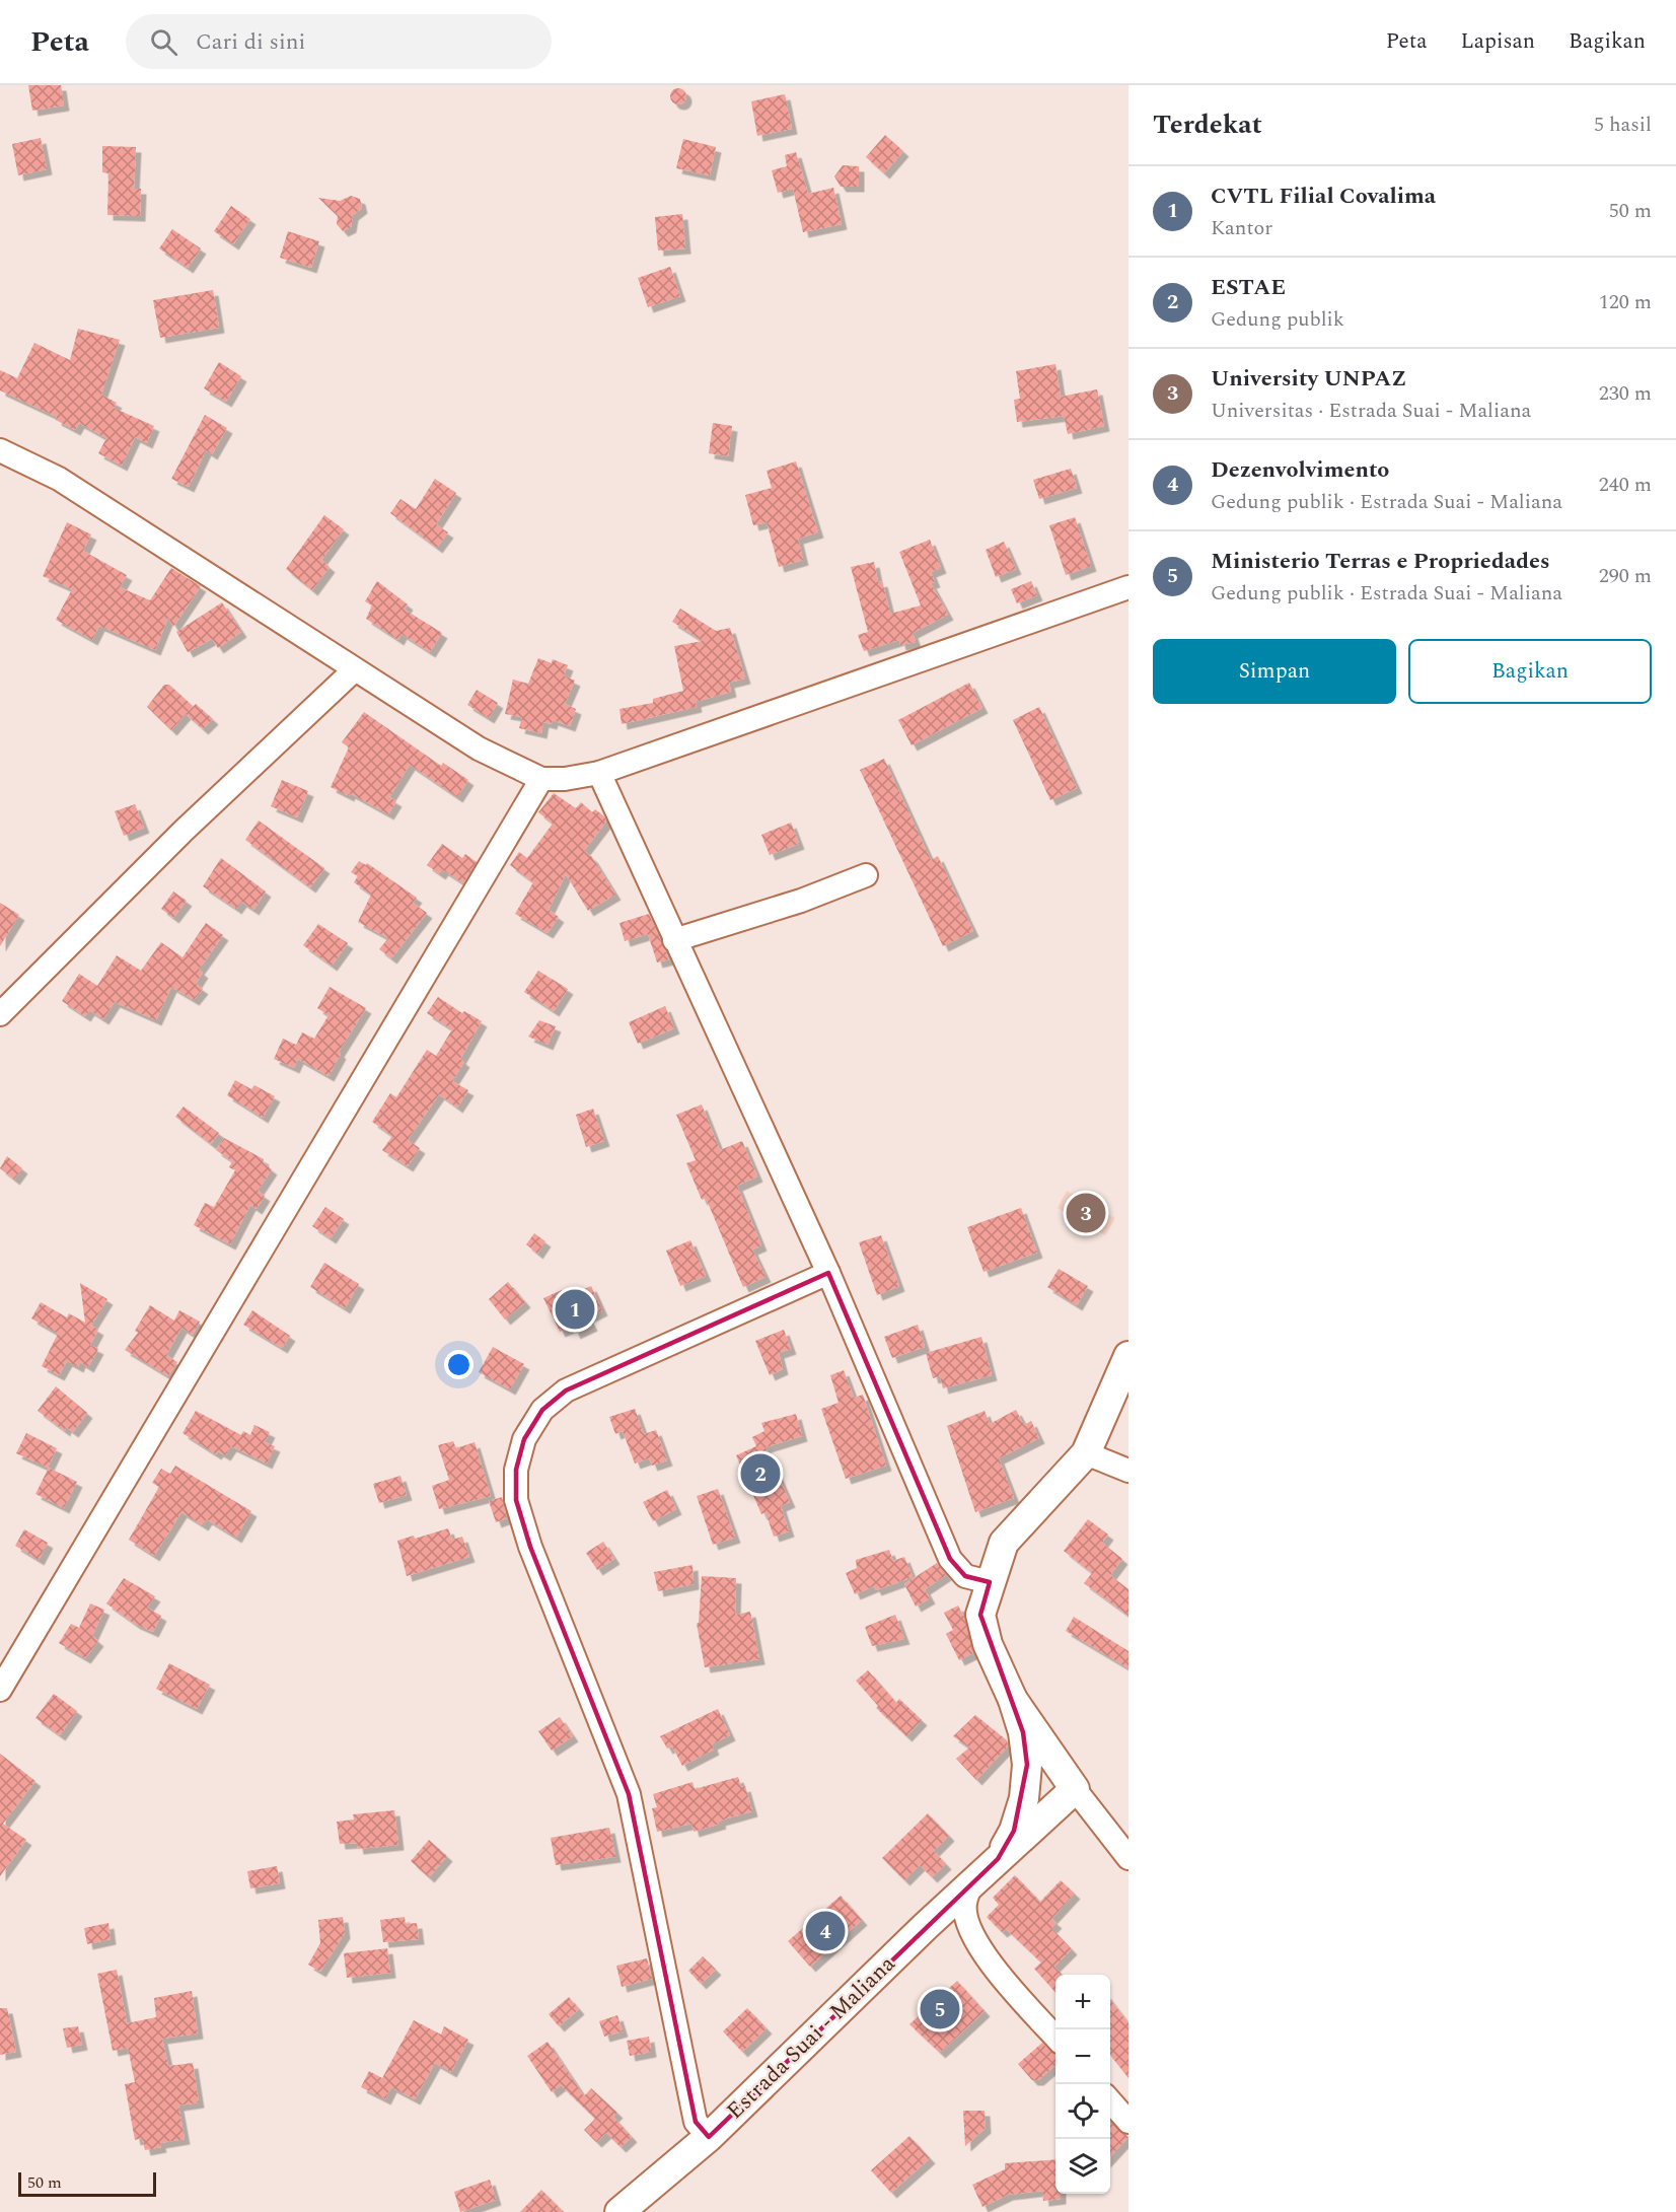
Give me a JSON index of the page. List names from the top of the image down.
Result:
{
  "streets": {
    "main road": ["Estrada Suai - Maliana"]
  },
  "scale_bar": "50 m",
  "page": {
    "header": "Peta",
    "search": "Cari di sini",
    "nav": ["Peta", "Lapisan", "Bagikan"],
    "heading": ["Terdekat", "5 hasil"],
    "list": [
      {
        "mark": "1",
        "name": "CVTL Filial Covalima",
        "note": "Kantor",
        "value": "50 m"
      },
      {
        "mark": "2",
        "name": "ESTAE",
        "note": "Gedung publik",
        "value": "120 m"
      },
      {
        "mark": "3",
        "name": "University UNPAZ",
        "note": "Universitas · Estrada Suai - Maliana",
        "value": "230 m"
      },
      {
        "mark": "4",
        "name": "Dezenvolvimento",
        "note": "Gedung publik · Estrada Suai - Maliana",
        "value": "240 m"
      },
      {
        "mark": "5",
        "name": "Ministerio Terras e Propriedades",
        "note": "Gedung publik · Estrada Suai - Maliana",
        "value": "290 m"
      }
    ],
    "buttons": ["Simpan", "Bagikan"],
    "pins": [
      "3",
      "1",
      "2",
      "4",
      "5"
    ],
    "map_buttons": ["+", "−"],
    "scale": "50 m"
  }
}
